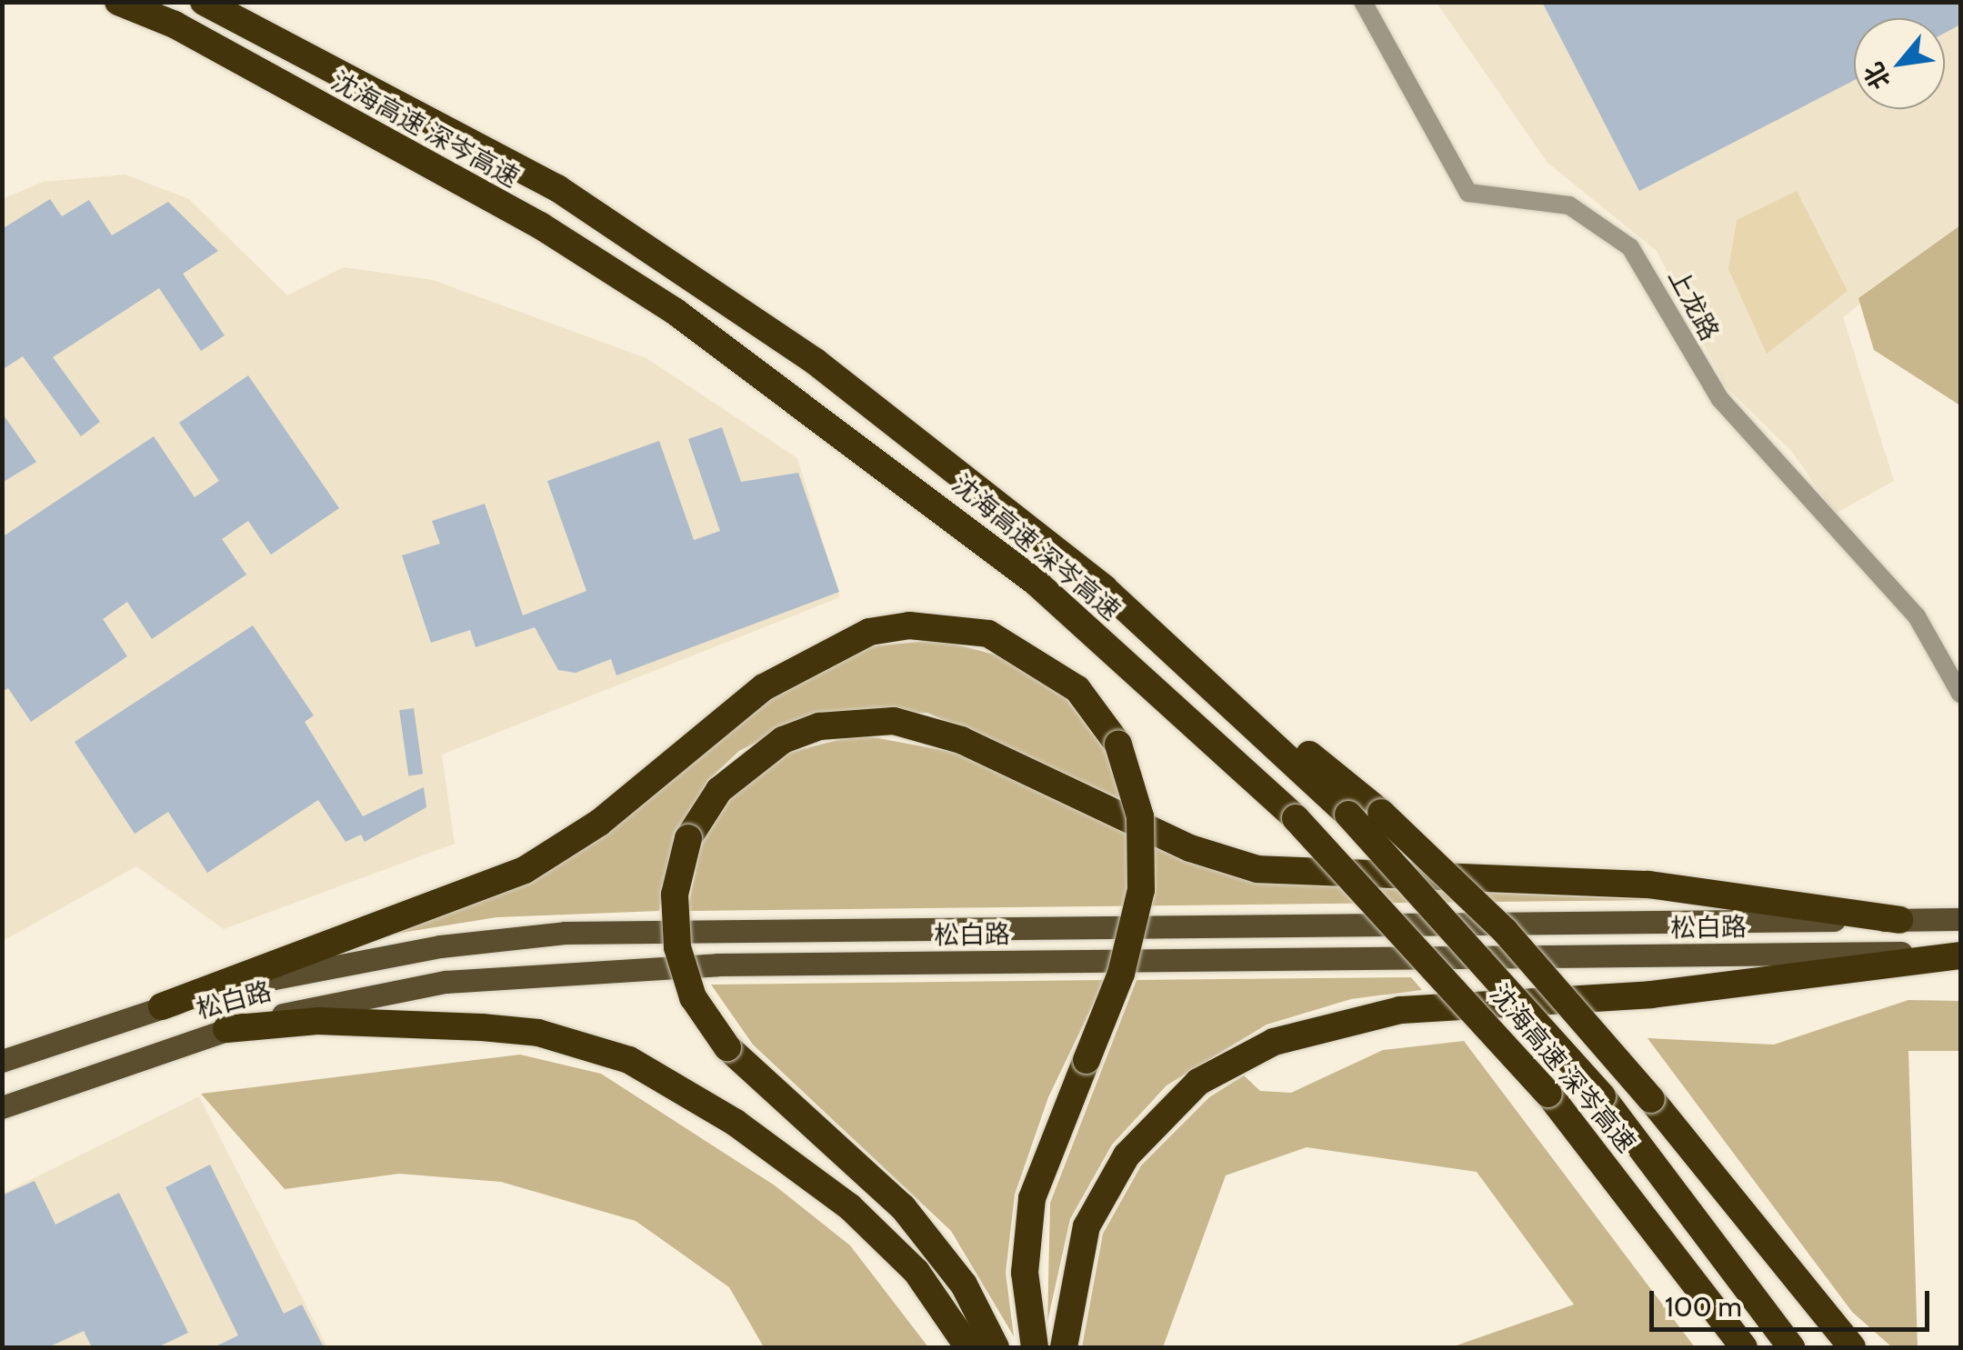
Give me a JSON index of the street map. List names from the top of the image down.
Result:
{
  "streets": {
    "highway": ["沈海高速 深岑高速"],
    "main road": ["松白路"],
    "street": ["上龙路"]
  },
  "scale_bar": "100 m",
  "north": "bottom left"
}
